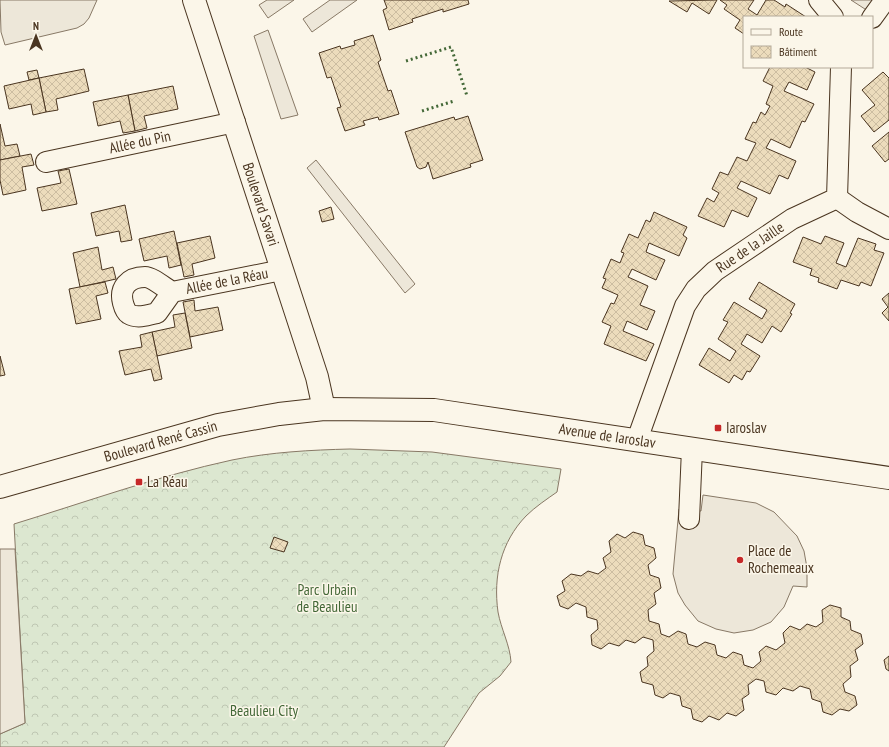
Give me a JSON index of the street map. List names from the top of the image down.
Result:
{
  "streets": {
    "street": [
      "Allée du Pin",
      "Boulevard Savari",
      "Rue de la Jaille",
      "Allée de la Réau",
      "Avenue de Iaroslav",
      "Boulevard René Cassin"
    ]
  },
  "crossings": [
    ["Allée du Pin", "Boulevard Savari"],
    ["Boulevard Savari", "Allée de la Réau"],
    ["Boulevard Savari", "Avenue de Iaroslav"],
    ["Boulevard Savari", "Boulevard René Cassin"],
    ["Rue de la Jaille", "Avenue de Iaroslav"],
    ["Avenue de Iaroslav", "Boulevard René Cassin"]
  ],
  "parks": ["Parc Urbain de Beaulieu", "Beaulieu City"],
  "places": {
    "transit": ["Iaroslav", "La Réau"],
    "other": ["Place de Rochemeaux"]
  },
  "legend": ["Route", "Bâtiment"],
  "north": "top"
}
